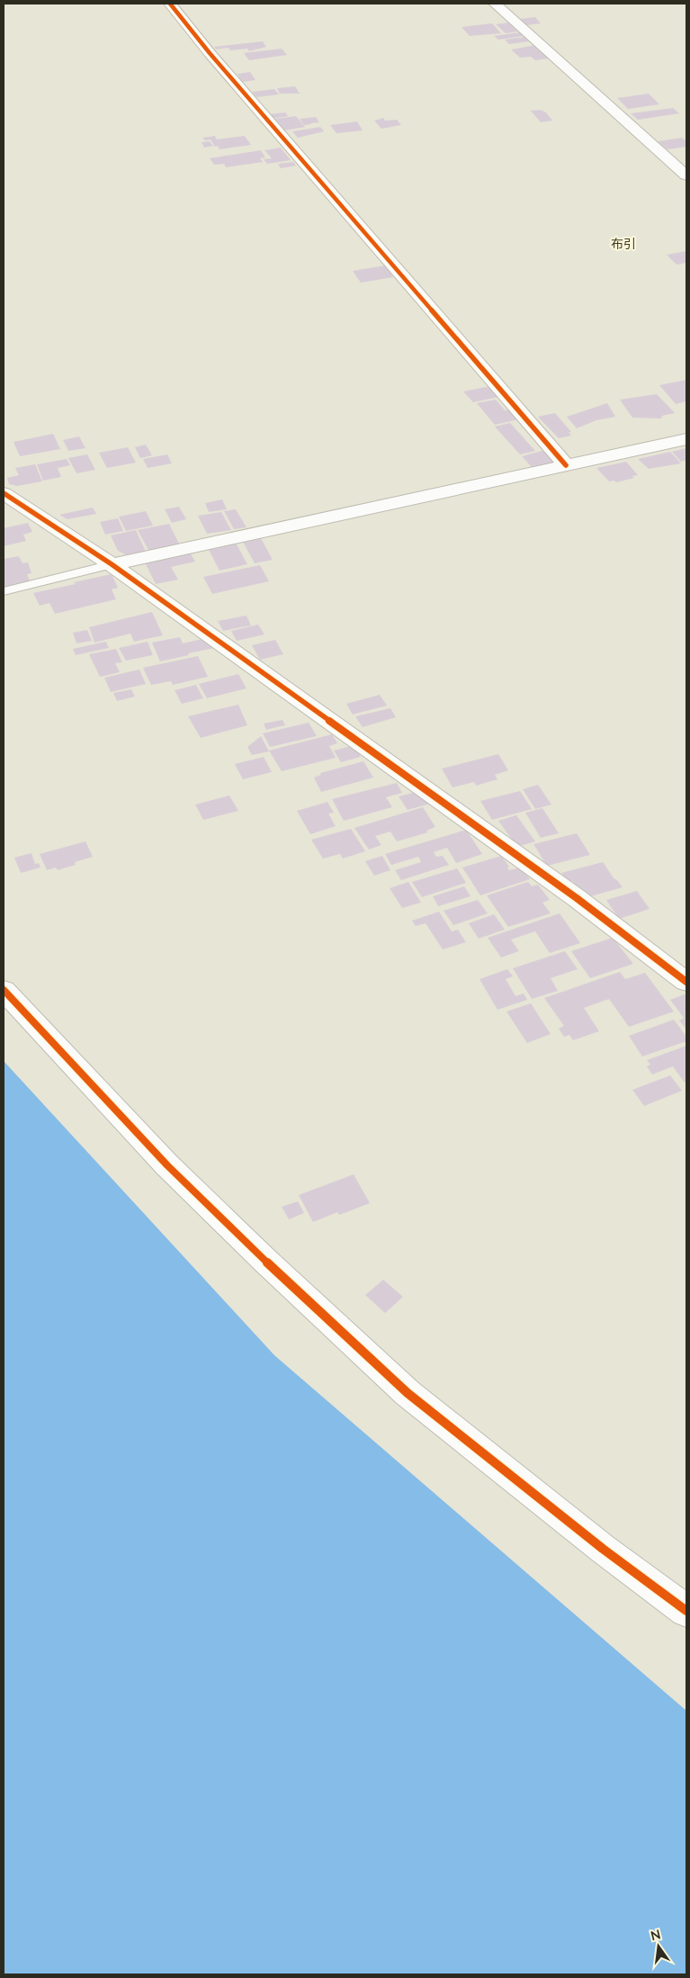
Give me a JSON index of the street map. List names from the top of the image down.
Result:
{
  "districts": ["布引"],
  "north": "top"
}
